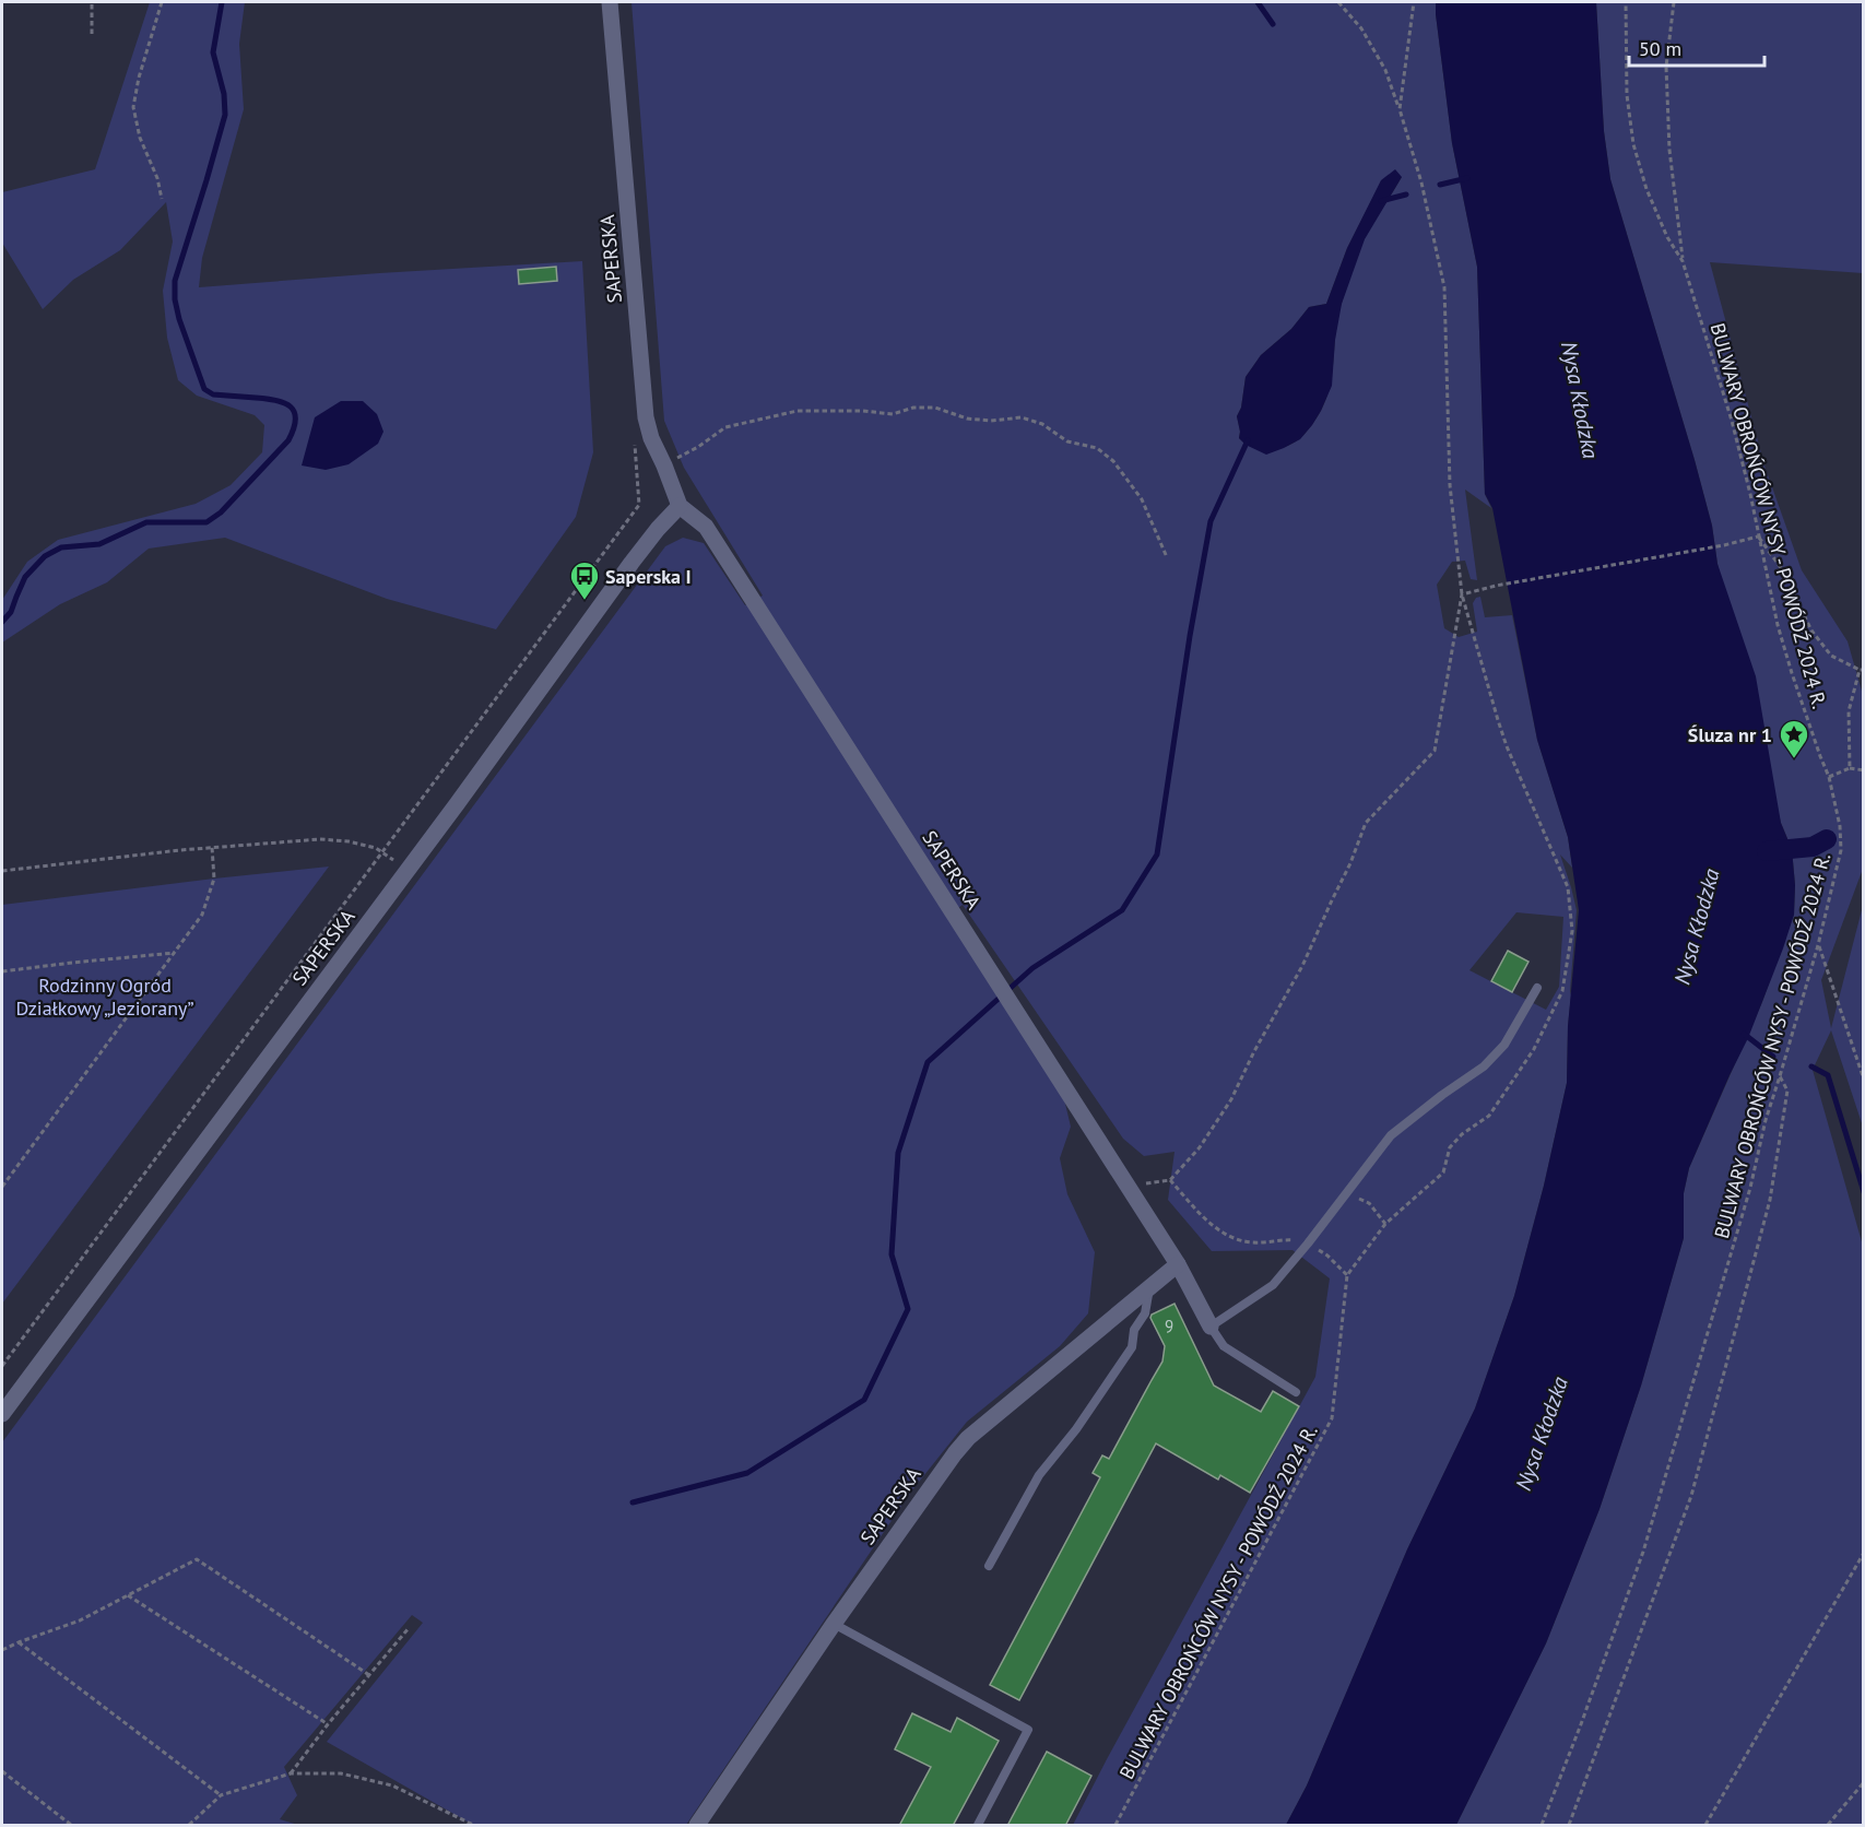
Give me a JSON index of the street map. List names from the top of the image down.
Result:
{
  "streets": {
    "street": ["SAPERSKA"],
    "path": ["BULWARY OBROŃCÓW NYSY - POWÓDŹ 2024 R."]
  },
  "water": ["Nysa Kłodzka"],
  "parks": ["Rodzinny Ogród Działkowy „Jeziorany”"],
  "places": {
    "bus stop": ["Saperska I"],
    "place": ["Śluza nr 1"]
  },
  "house_numbers": ["9"],
  "scale_bar": "50 m"
}
